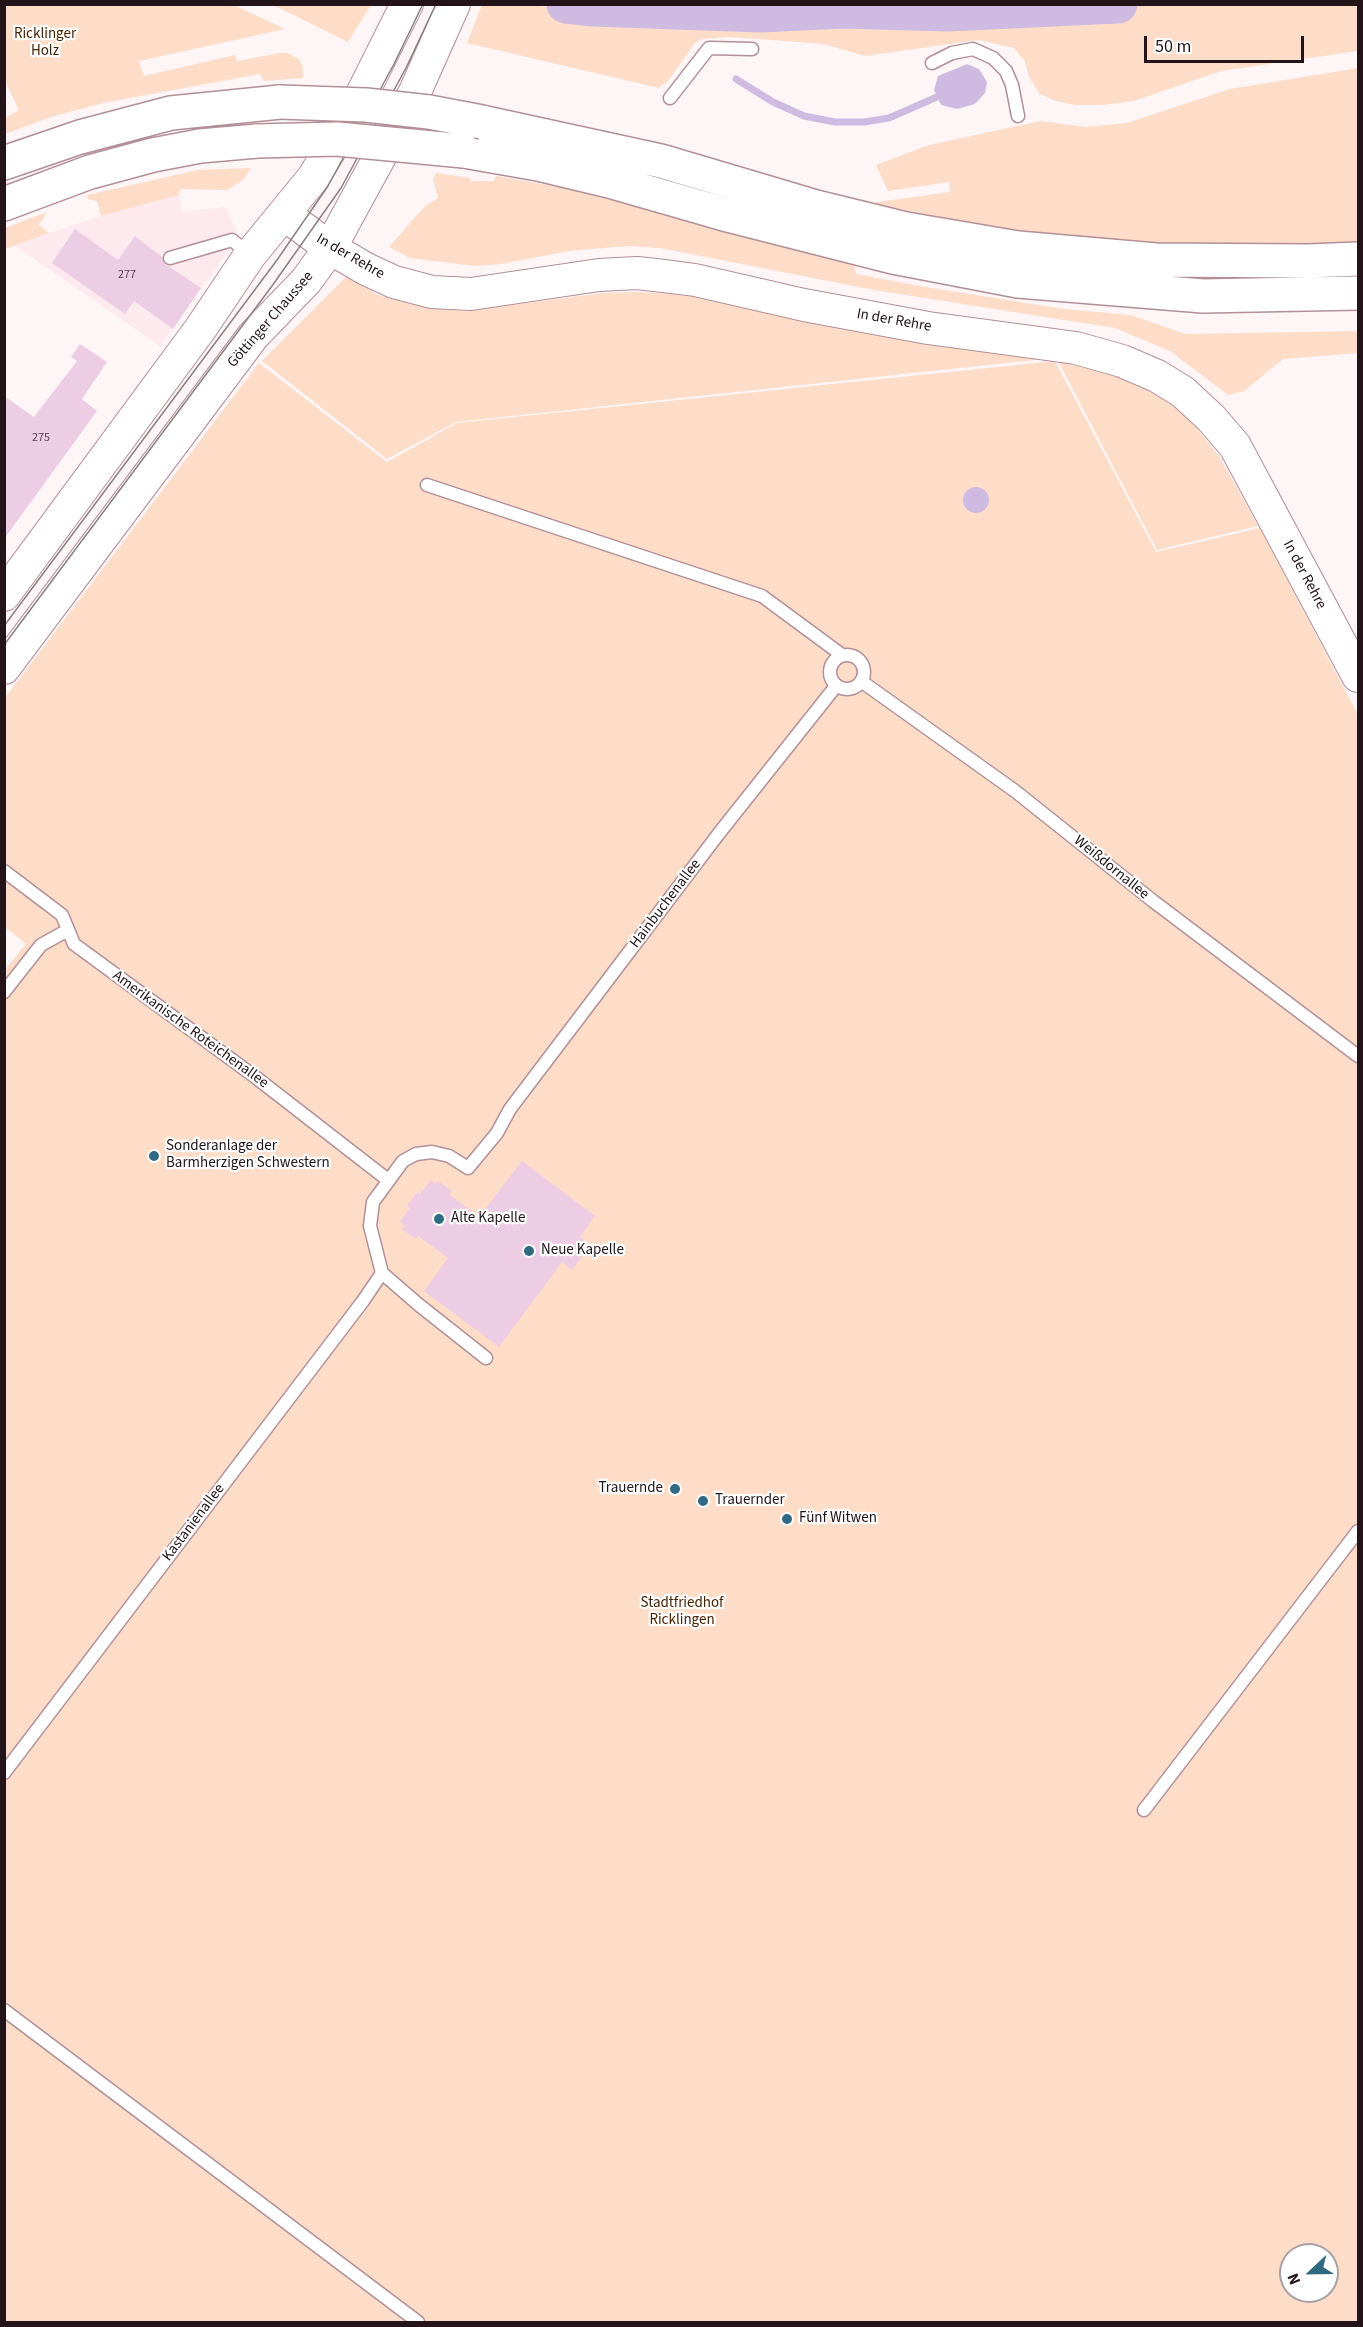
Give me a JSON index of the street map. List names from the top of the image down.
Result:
{
  "streets": {
    "street": ["In der Rehre", "Göttinger Chaussee"],
    "lane": [
      "Weißdornallee",
      "Hainbuchenallee",
      "Amerikanische Roteichenallee",
      "Kastanienallee"
    ]
  },
  "crossings": [
    ["In der Rehre", "Göttinger Chaussee"],
    ["Weißdornallee", "Hainbuchenallee"],
    ["Hainbuchenallee", "Amerikanische Roteichenallee"]
  ],
  "parks": ["Ricklinger Holz", "Stadtfriedhof Ricklingen"],
  "places": [
    "Sonderanlage der Barmherzigen Schwestern",
    "Alte Kapelle",
    "Neue Kapelle",
    "Trauernde",
    "Trauernder",
    "Fünf Witwen"
  ],
  "house_numbers": ["277", "275"],
  "scale_bar": "50 m",
  "north": "left"
}
